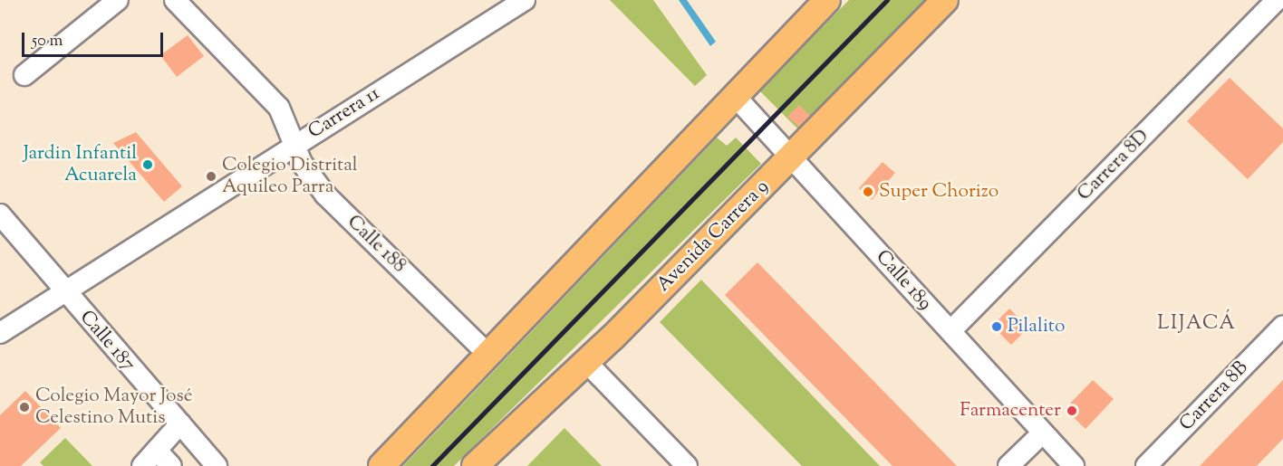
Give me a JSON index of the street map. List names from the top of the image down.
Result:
{
  "streets": {
    "main road": ["Avenida Carrera 9"],
    "street": [
      "Carrera 11",
      "Carrera 8D",
      "Calle 188",
      "Calle 189",
      "Calle 187",
      "Carrera 8B"
    ]
  },
  "crossings": [
    ["Carrera 11", "Calle 188"],
    ["Carrera 11", "Calle 187"],
    ["Carrera 8D", "Calle 189"],
    ["Avenida Carrera 9", "Calle 189"]
  ],
  "districts": ["LIJACÁ"],
  "places": [
    "Jardin Infantil Acuarela",
    "Colegio Distrital Aquileo Parra",
    "Super Chorizo",
    "Pilalito",
    "Colegio Mayor José Celestino Mutis",
    "Farmacenter"
  ],
  "scale_bar": "50 m"
}
